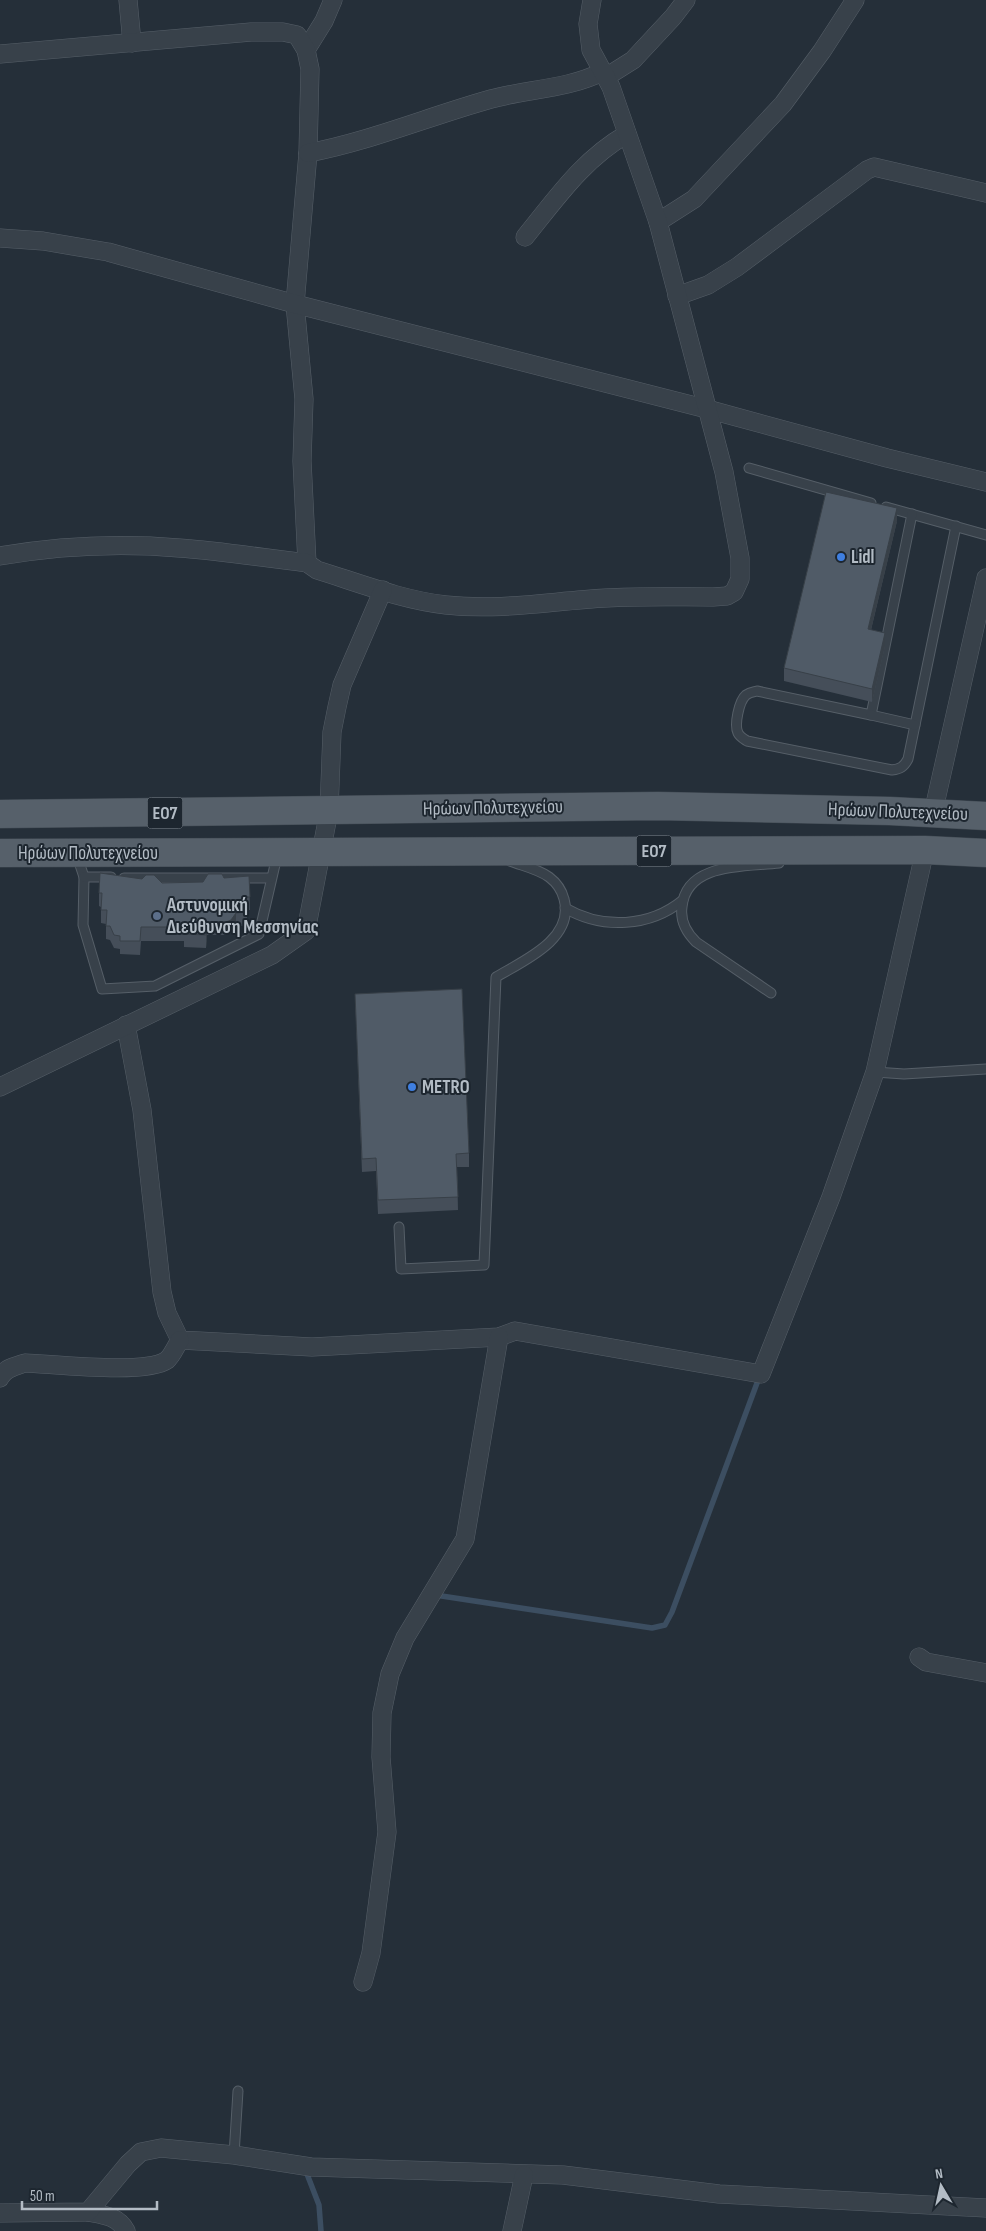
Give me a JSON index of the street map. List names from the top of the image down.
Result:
{
  "streets": {
    "main road": ["Ηρώων Πολυτεχνείου", "ΕΟ7"]
  },
  "places": ["Lidl", "Αστυνομική Διεύθυνση Μεσσηνίας", "METRO"],
  "scale_bar": "50 m",
  "north": "top"
}
